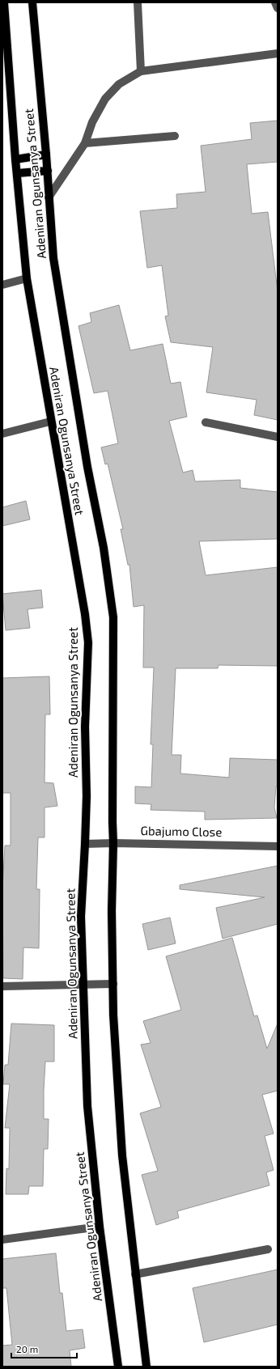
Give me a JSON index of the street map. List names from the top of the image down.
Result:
{
  "streets": {
    "main road": ["Adeniran Ogunsanya Street"],
    "street": ["Gbajumo Close"]
  },
  "crossings": [
    ["Adeniran Ogunsanya Street", "Gbajumo Close"]
  ],
  "scale_bar": "20 m"
}
